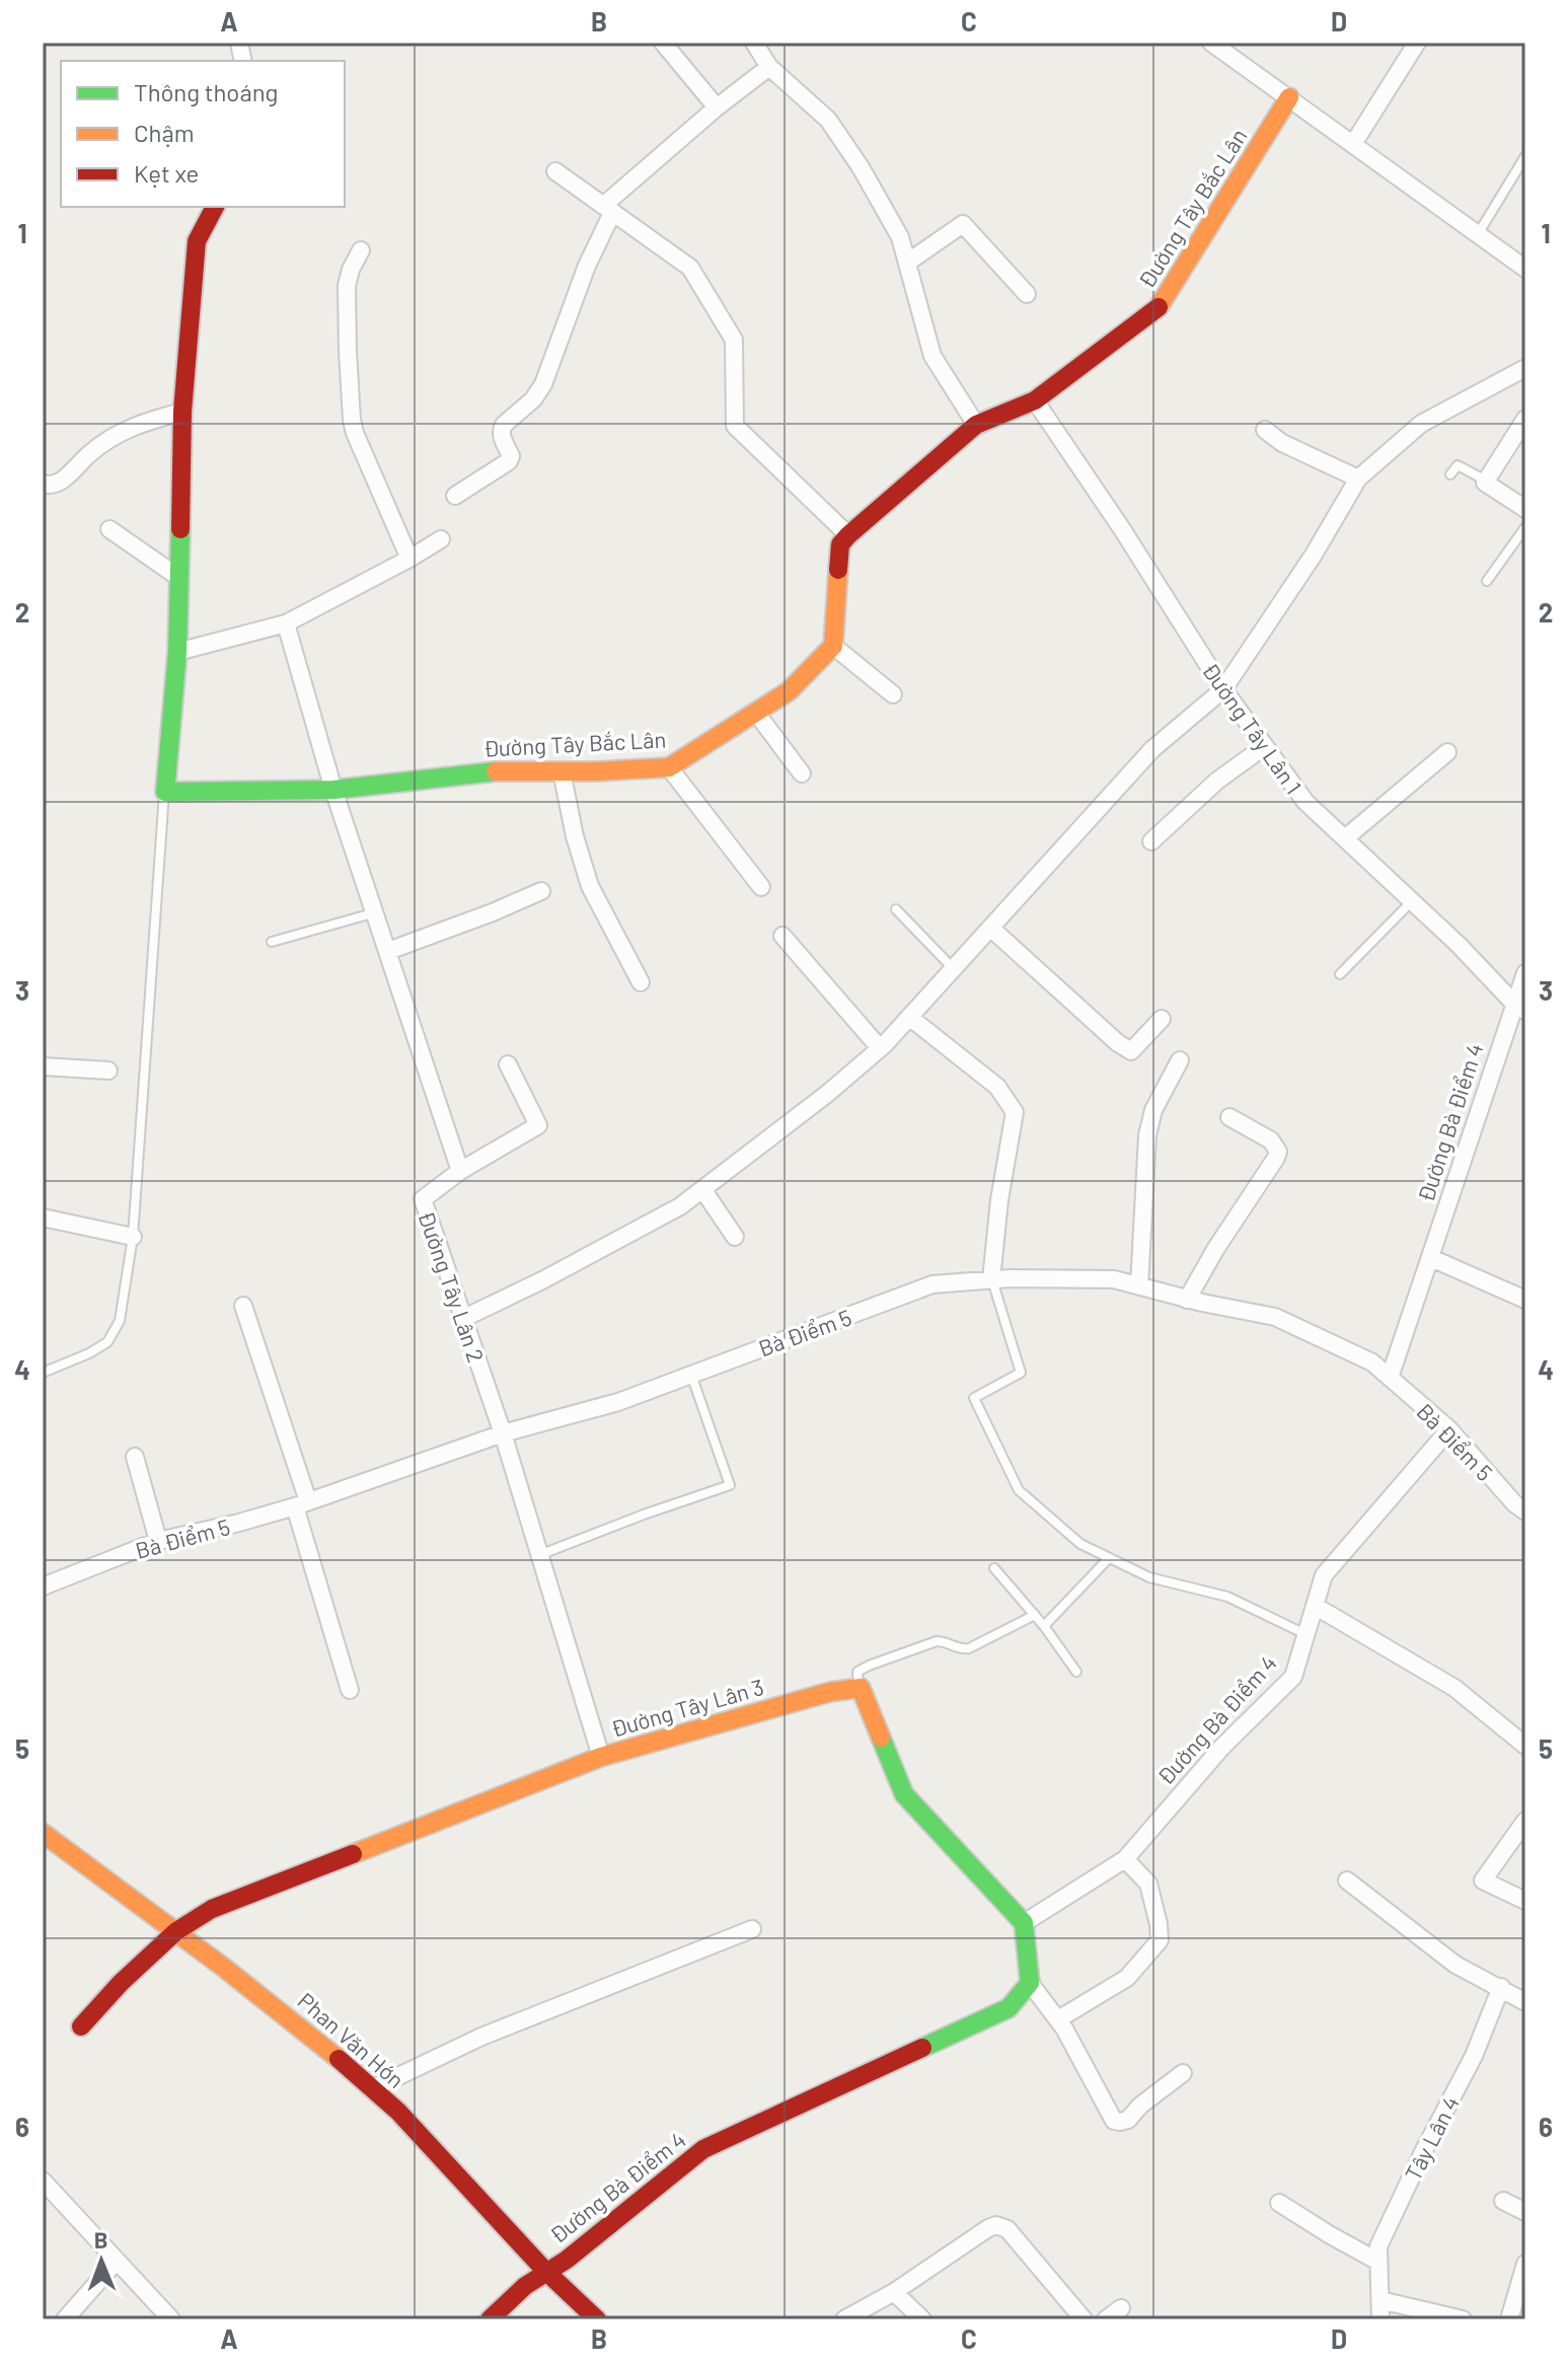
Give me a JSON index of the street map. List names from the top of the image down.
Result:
{
  "streets": {
    "street": [
      "Đường Tây Bắc Lân",
      "Đường Tây Lân 1",
      "Đường Bà Điểm 4",
      "Đường Tây Lân 2",
      "Bà Điểm 5",
      "Đường Tây Lân 3",
      "Phan Văn Hớn",
      "Tây Lân 4"
    ]
  },
  "crossings": [
    ["Đường Tây Bắc Lân", "Đường Tây Lân 1"],
    ["Đường Tây Lân 1", "Đường Bà Điểm 4"],
    ["Đường Bà Điểm 4", "Bà Điểm 5"],
    ["Đường Bà Điểm 4", "Phan Văn Hớn"],
    ["Đường Tây Lân 2", "Bà Điểm 5"],
    ["Đường Tây Lân 2", "Đường Tây Lân 3"],
    ["Đường Tây Lân 3", "Phan Văn Hớn"]
  ],
  "legend": ["Thông thoáng", "Chậm", "Kẹt xe"],
  "north": "top",
  "grid": {
    "columns": [
      "A",
      "B",
      "C",
      "D"
    ],
    "rows": [
      "1",
      "2",
      "3",
      "4",
      "5",
      "6"
    ]
  }
}
